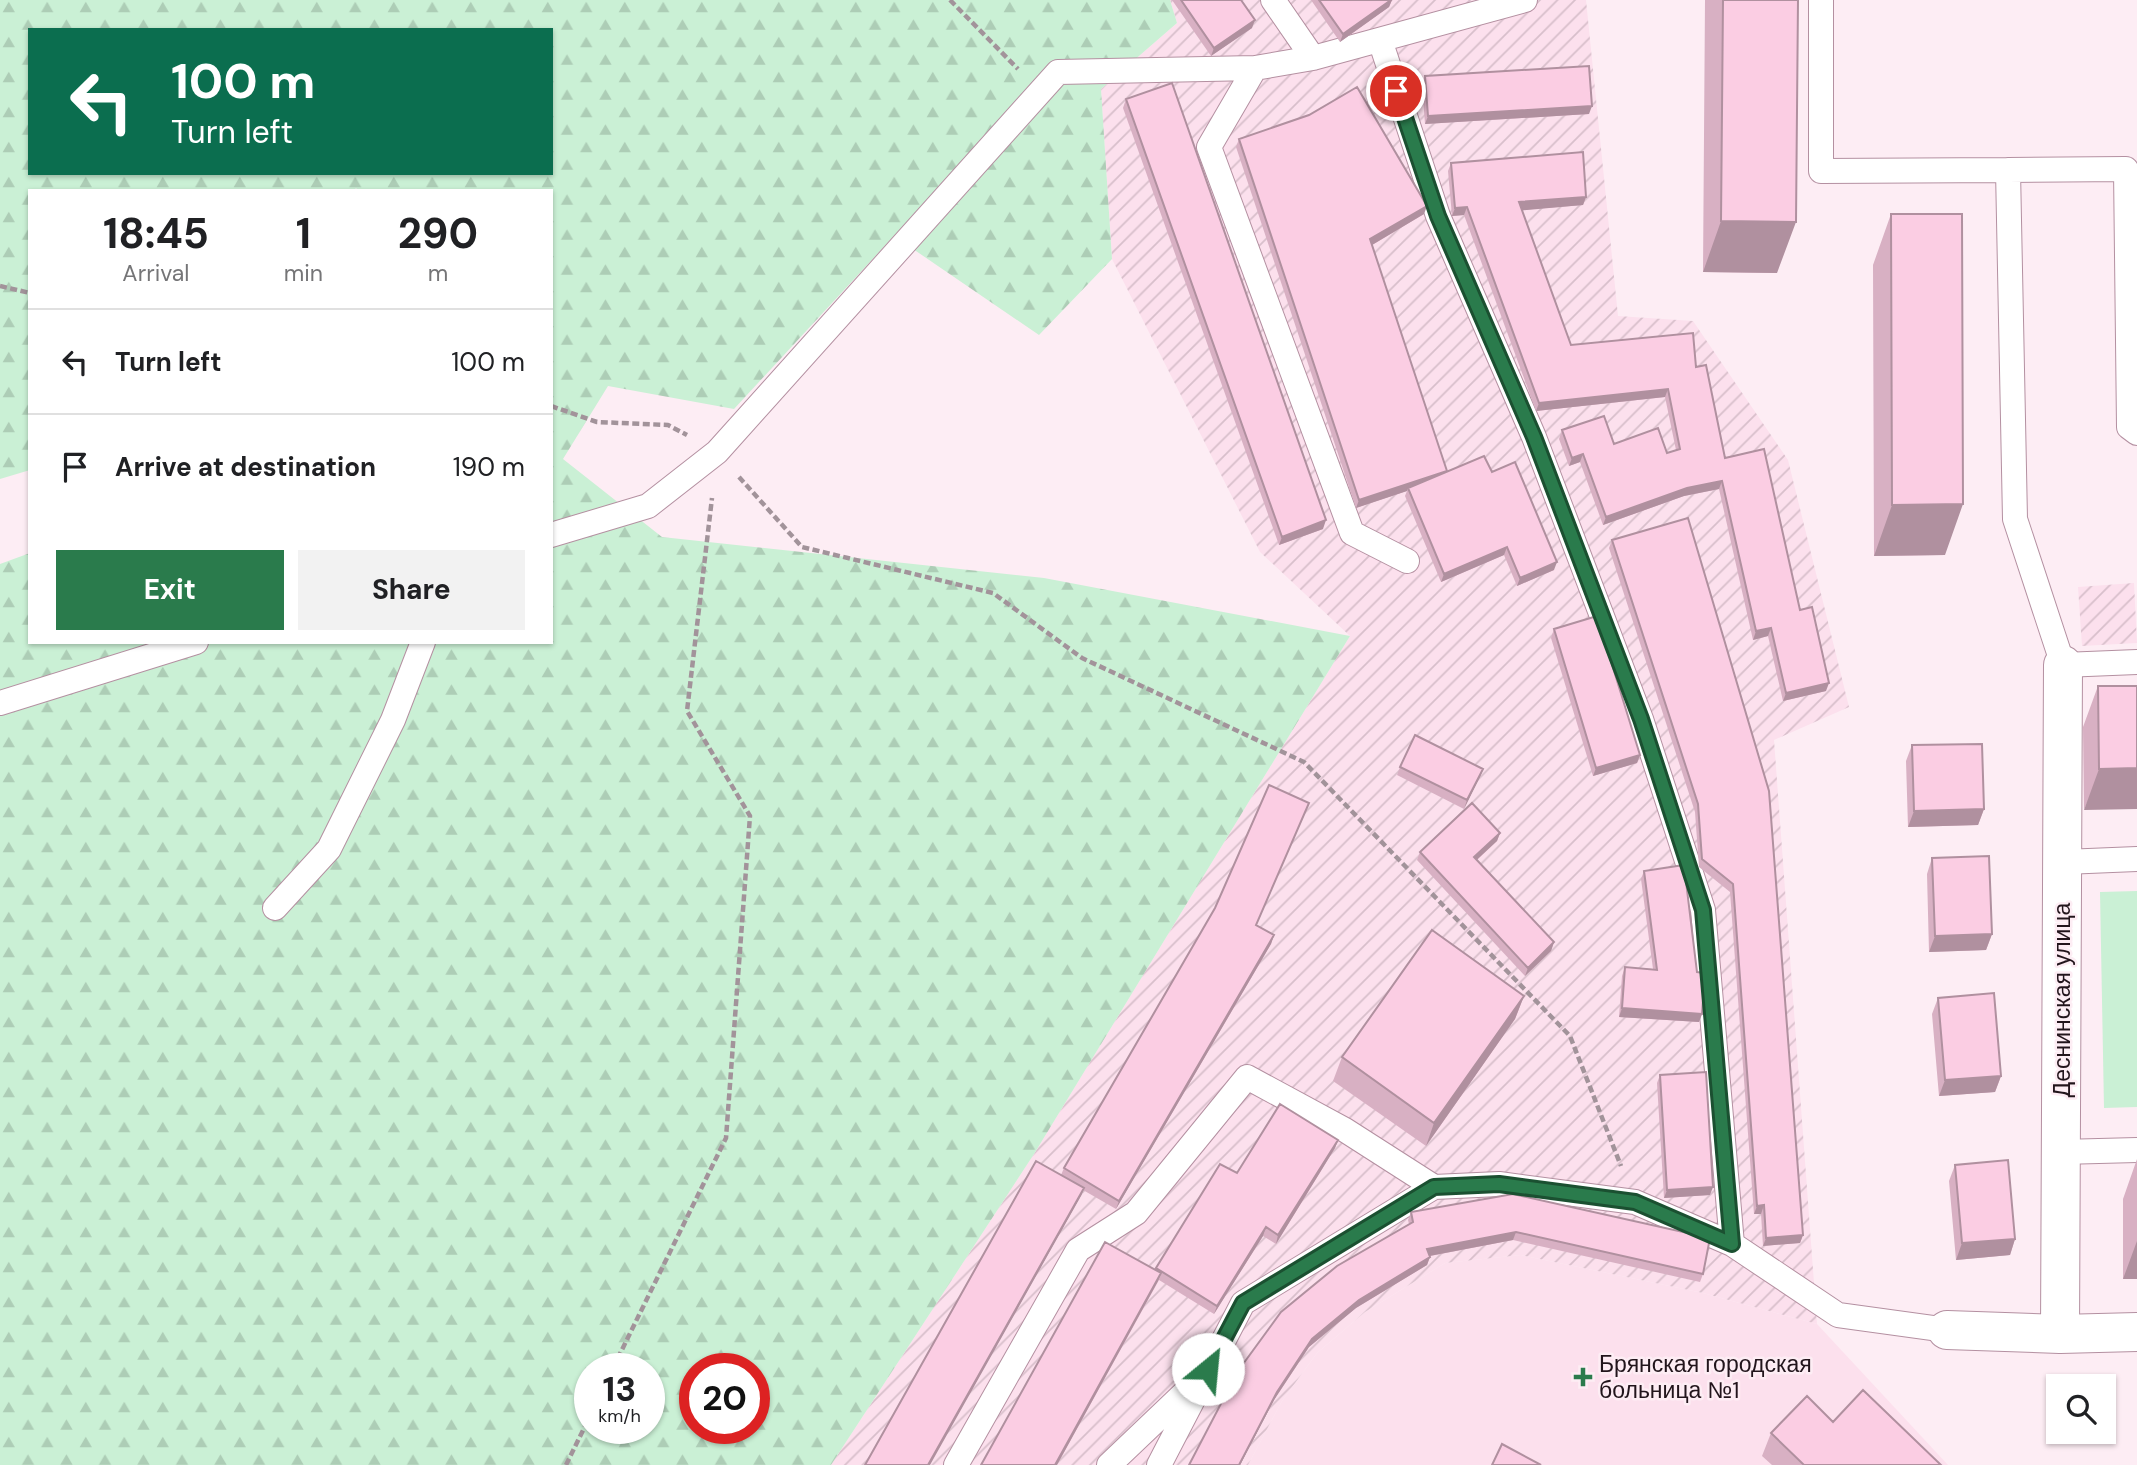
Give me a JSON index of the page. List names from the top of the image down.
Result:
{
  "streets": {
    "street": ["Деснинская улица"]
  },
  "places": {
    "health": ["Брянская городская больница №1"]
  },
  "page": {
    "turn": ["100 m", "Turn left"],
    "eta": [
      "18:45",
      "Arrival",
      "1",
      "min",
      "290",
      "m"
    ],
    "list": [
      {
        "name": "Turn left",
        "value": "100 m"
      },
      {
        "name": "Arrive at destination",
        "value": "190 m"
      }
    ],
    "buttons": ["Exit", "Share"],
    "speed": "13 km/h",
    "limit": "20"
  }
}
